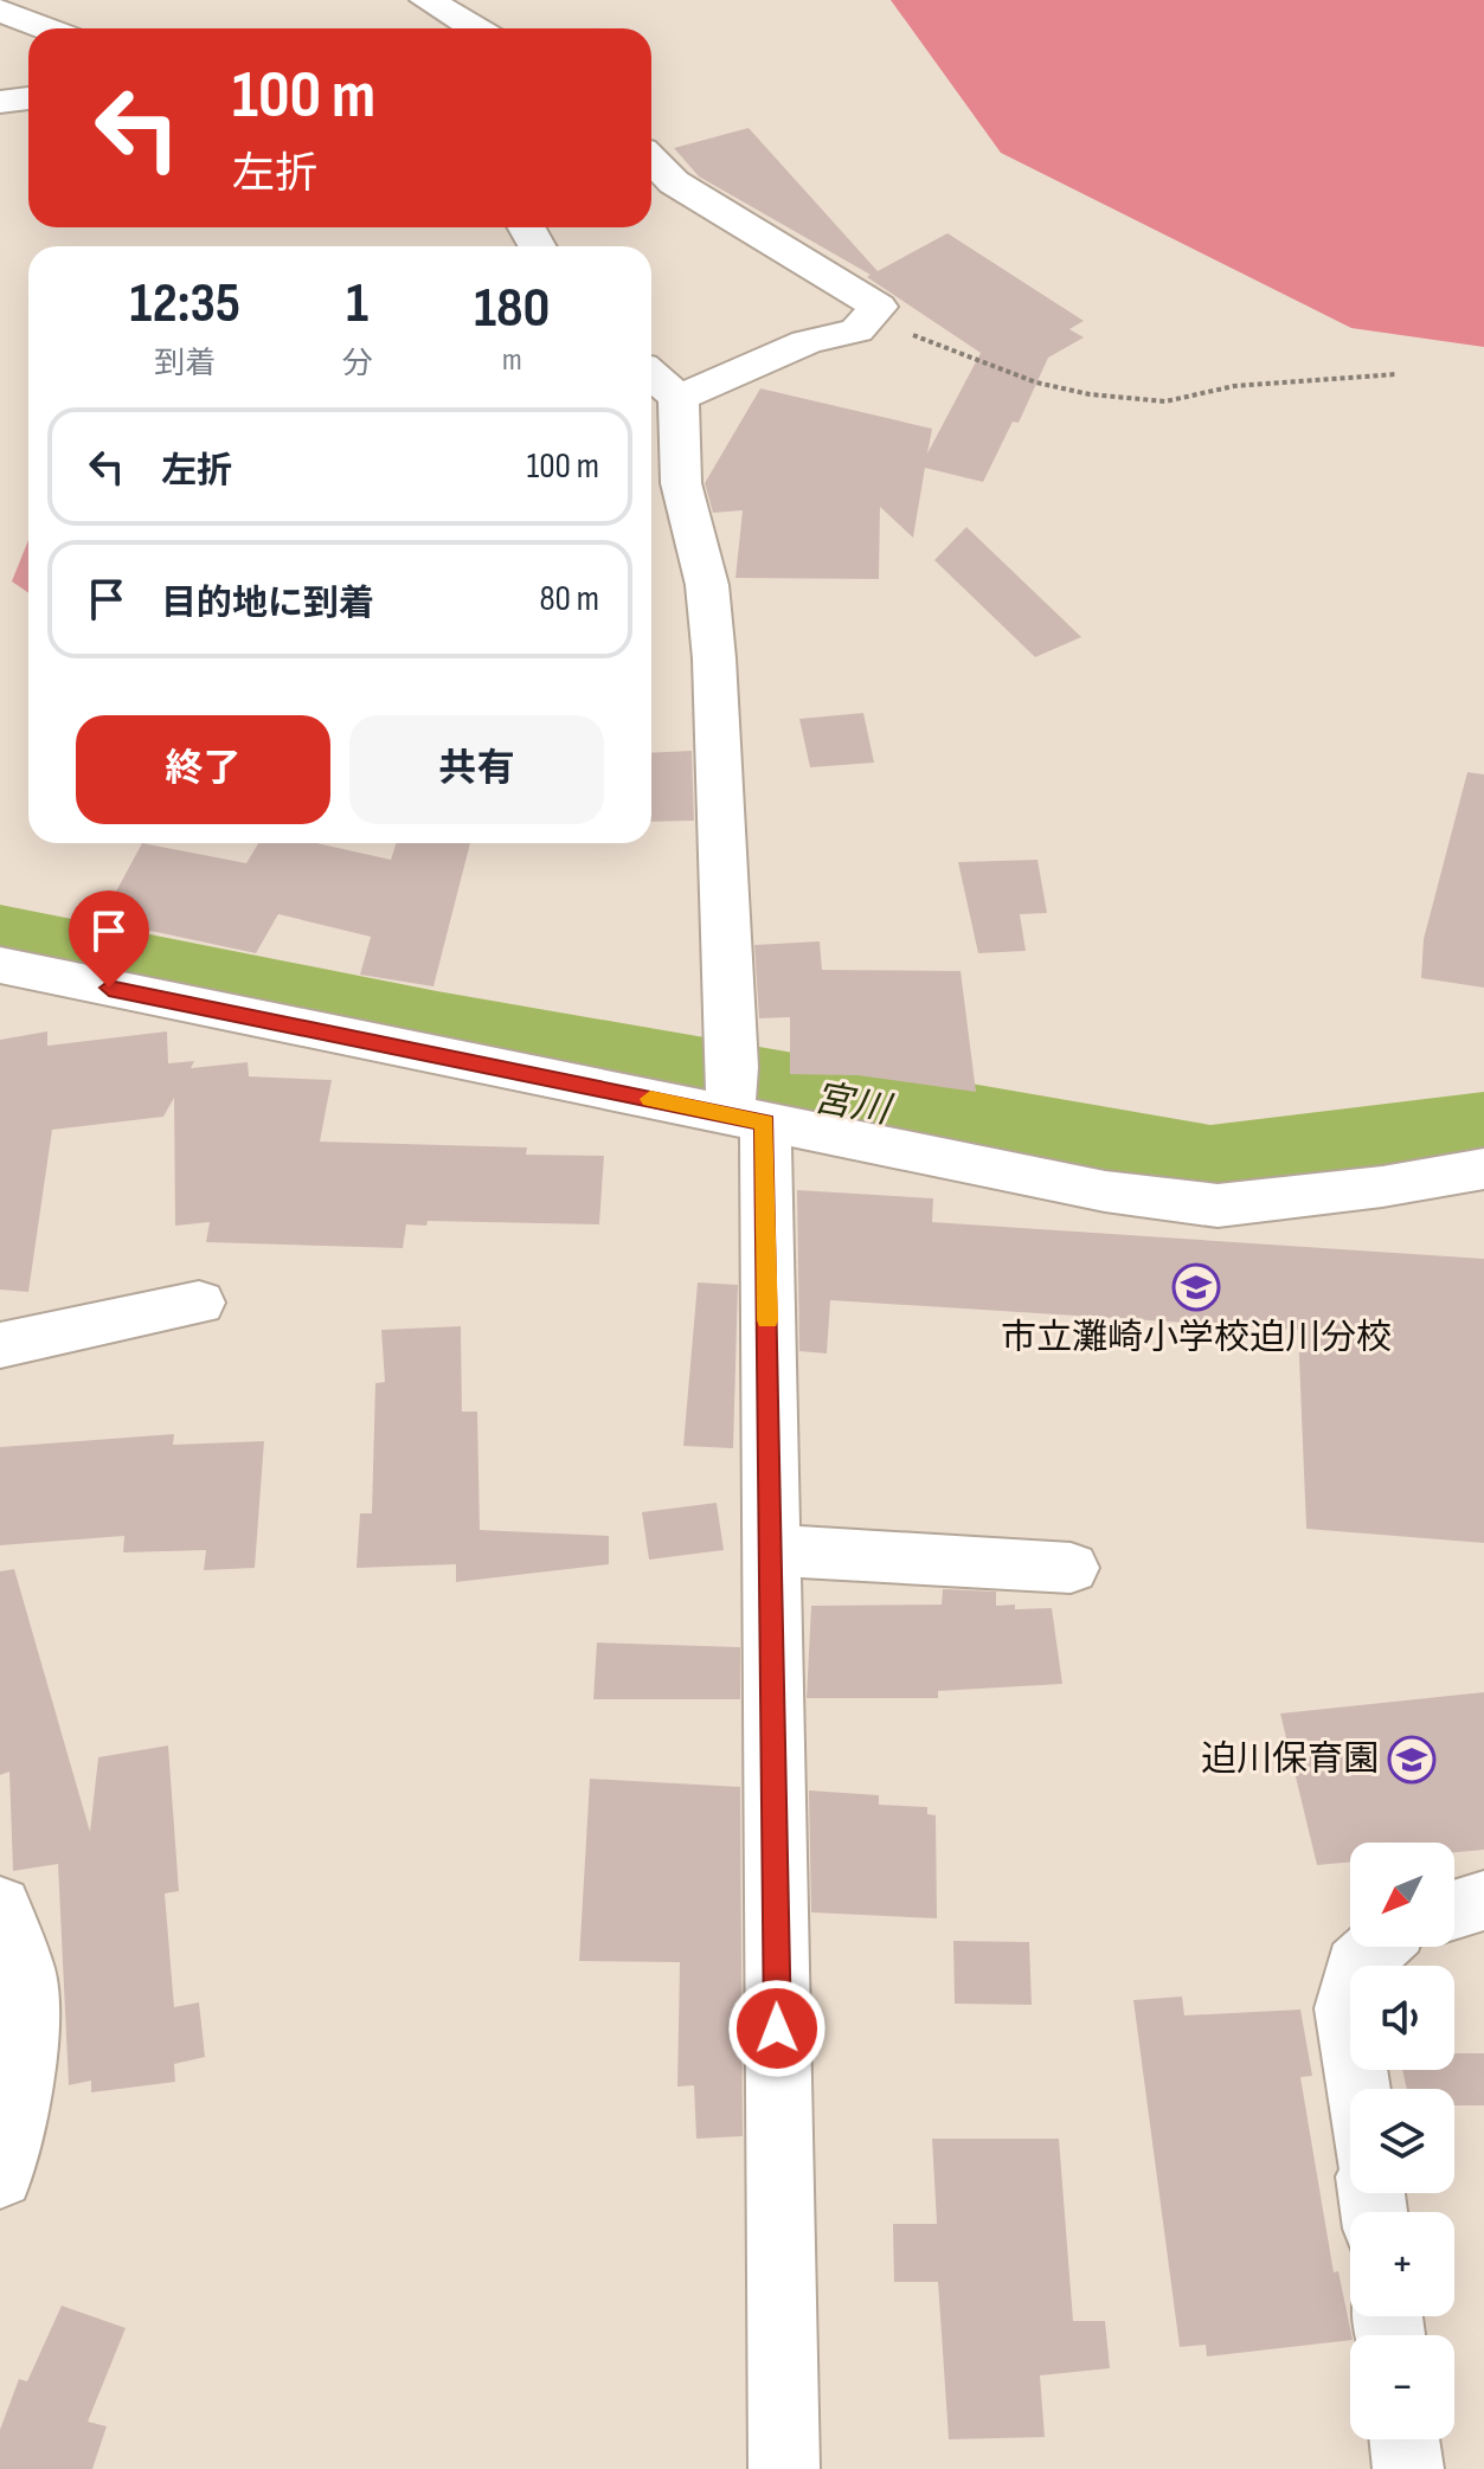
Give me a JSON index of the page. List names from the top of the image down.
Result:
{
  "water": ["宮川"],
  "places": {
    "school or university": ["市立灘崎小学校迫川分校", "迫川保育園"]
  },
  "north": "bottom left",
  "page": {
    "turn": ["100 m", "左折"],
    "eta": [
      "12:35",
      "到着",
      "1",
      "分",
      "180",
      "m"
    ],
    "list": [
      {
        "name": "左折",
        "value": "100 m"
      },
      {
        "name": "目的地に到着",
        "value": "80 m"
      }
    ],
    "buttons": ["終了", "共有"],
    "map_buttons": ["+", "−"]
  }
}
